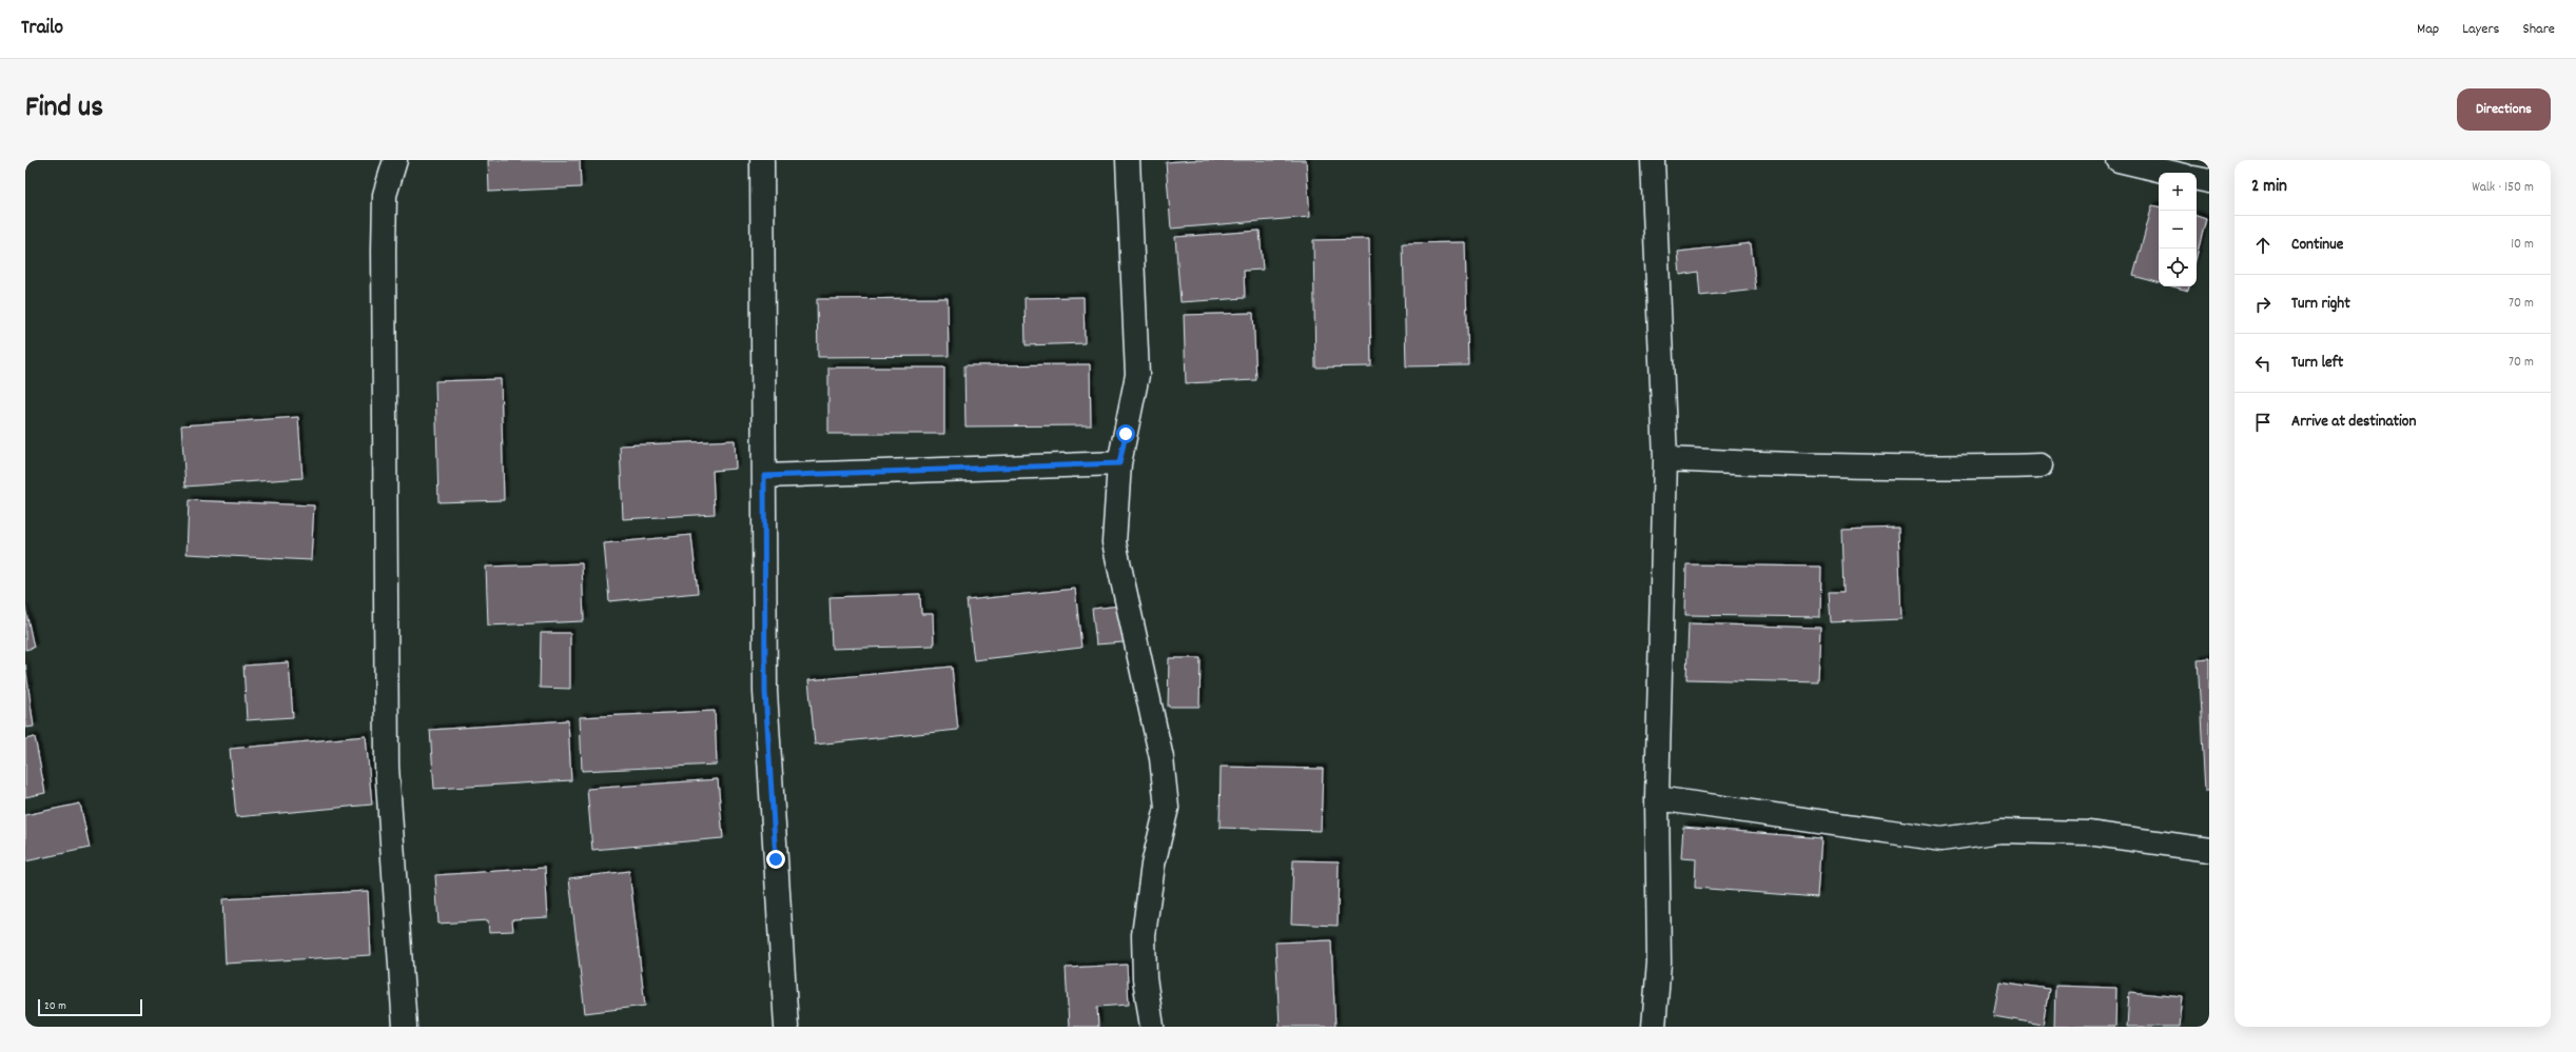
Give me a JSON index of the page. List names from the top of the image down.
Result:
{
  "scale_bar": "20 m",
  "page": {
    "header": "Trailo",
    "nav": ["Map", "Layers", "Share"],
    "title": "Find us",
    "buttons": "Directions",
    "heading": ["2 min", "Walk · 150 m"],
    "map_buttons": ["+", "−"],
    "list": [
      ["Continue", "10 m"],
      ["Turn right", "70 m"],
      ["Turn left", "70 m"],
      "Arrive at destination"
    ],
    "scale": "20 m"
  }
}
